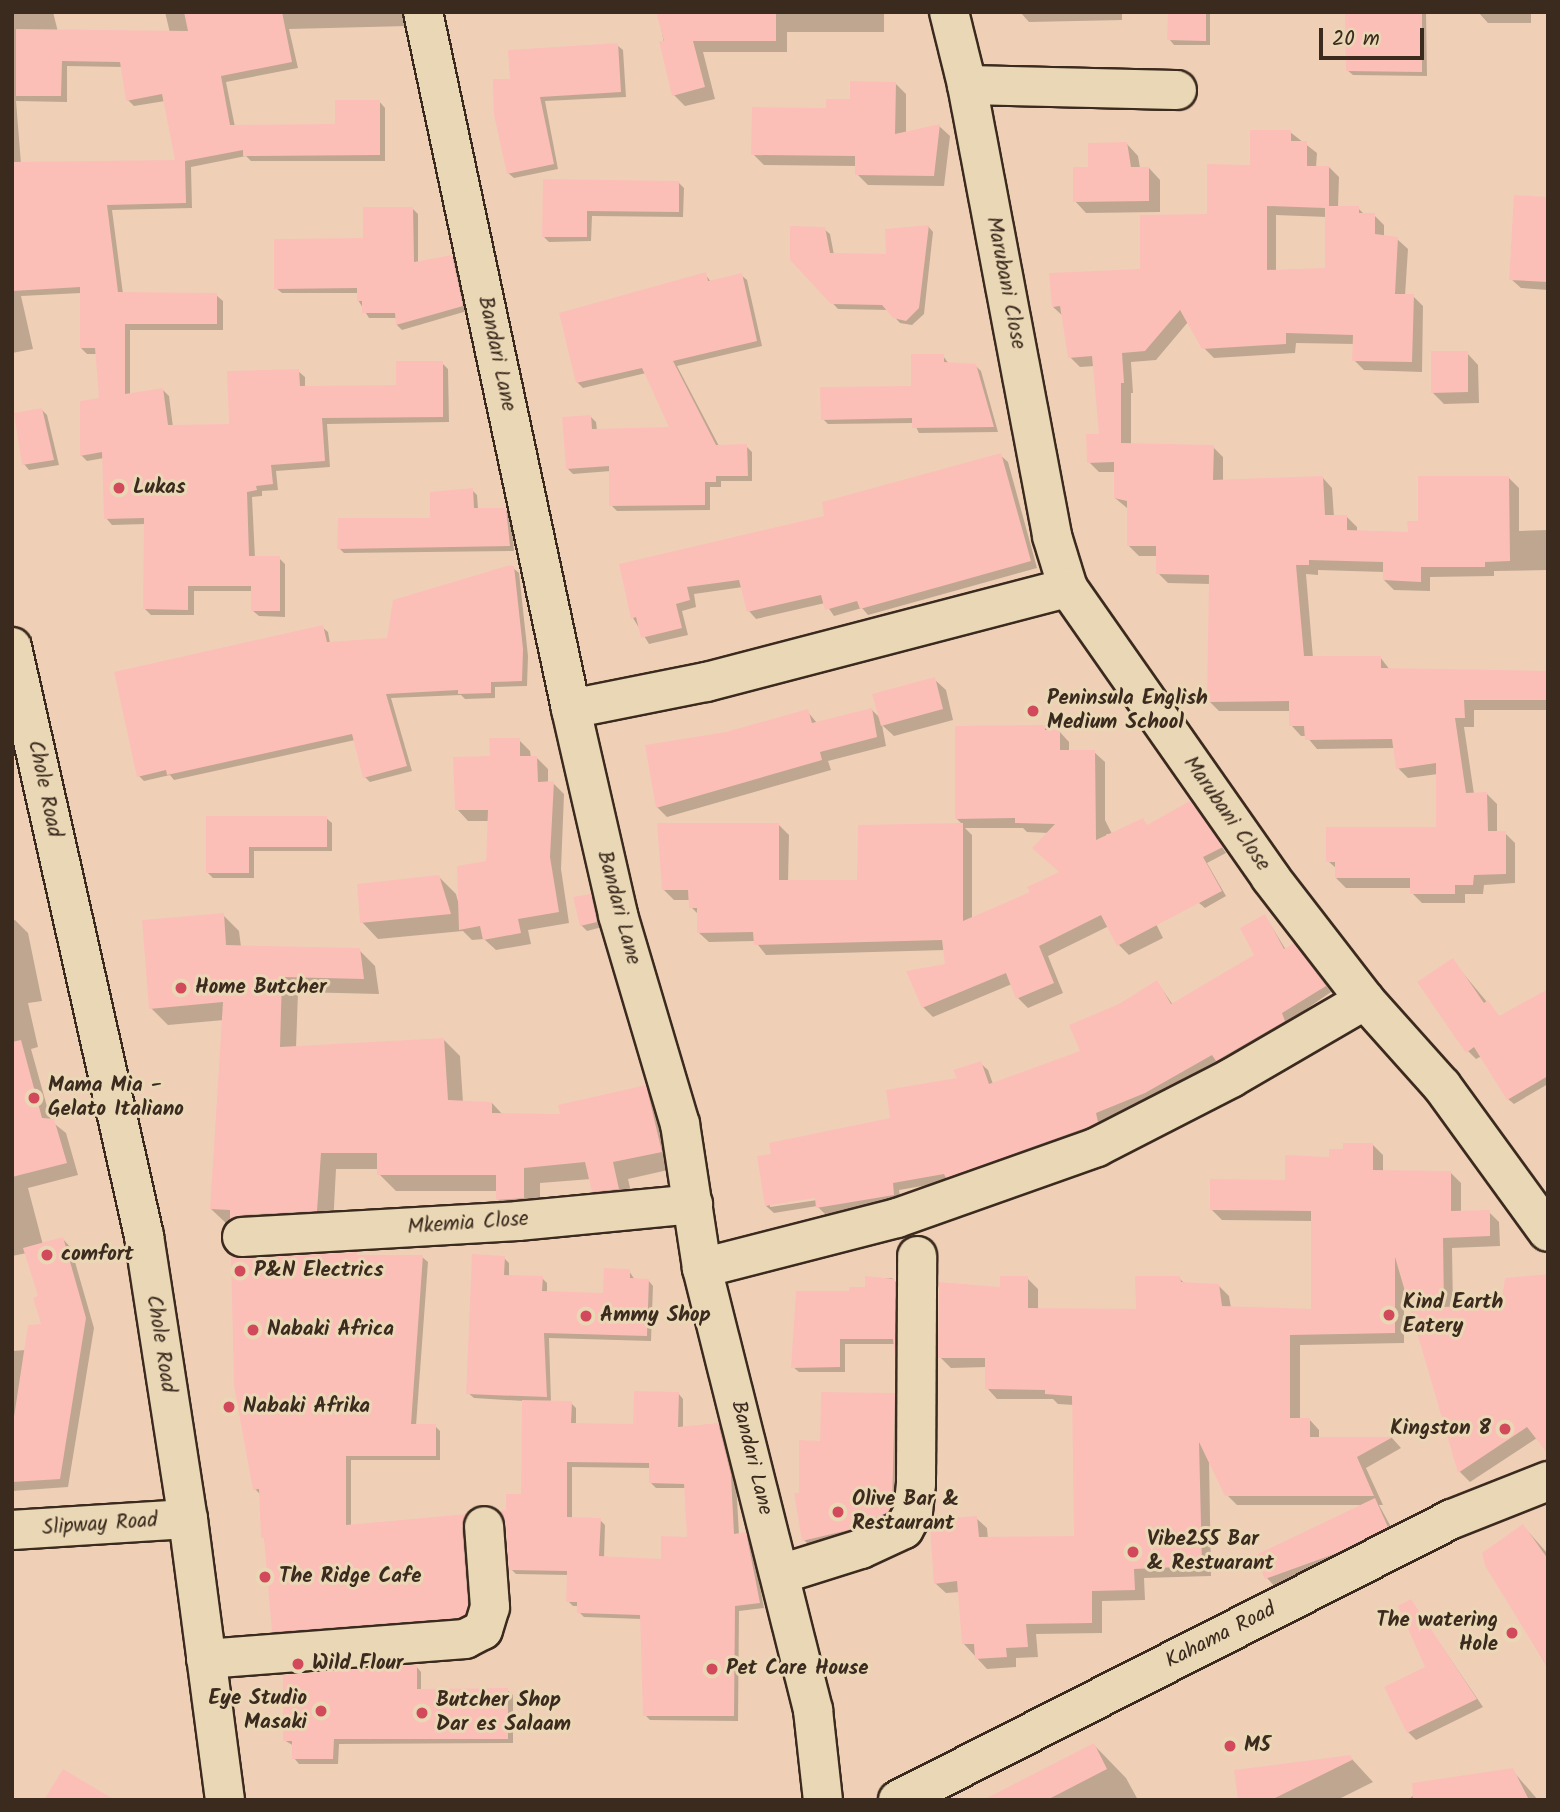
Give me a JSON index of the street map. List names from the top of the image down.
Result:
{
  "streets": {
    "street": [
      "Marubani Close",
      "Bandari Lane",
      "Chole Road",
      "Mkemia Close",
      "Slipway Road",
      "Kahama Road"
    ]
  },
  "crossings": [
    ["Bandari Lane", "Mkemia Close"],
    ["Chole Road", "Slipway Road"]
  ],
  "places": [
    "Lukas",
    "Peninsula English Medium School",
    "Home Butcher",
    "Mama Mia - Gelato Italiano",
    "comfort",
    "P&N Electrics",
    "Kind Earth Eatery",
    "Ammy Shop",
    "Nabaki Africa",
    "Nabaki Afrika",
    "Kingston 8",
    "Olive Bar & Restaurant",
    "Vibe255 Bar & Restuarant",
    "The Ridge Cafe",
    "The watering Hole",
    "Wild Flour",
    "Pet Care House",
    "Eye Studio Masaki",
    "Butcher Shop Dar es Salaam",
    "M5"
  ],
  "scale_bar": "20 m"
}
